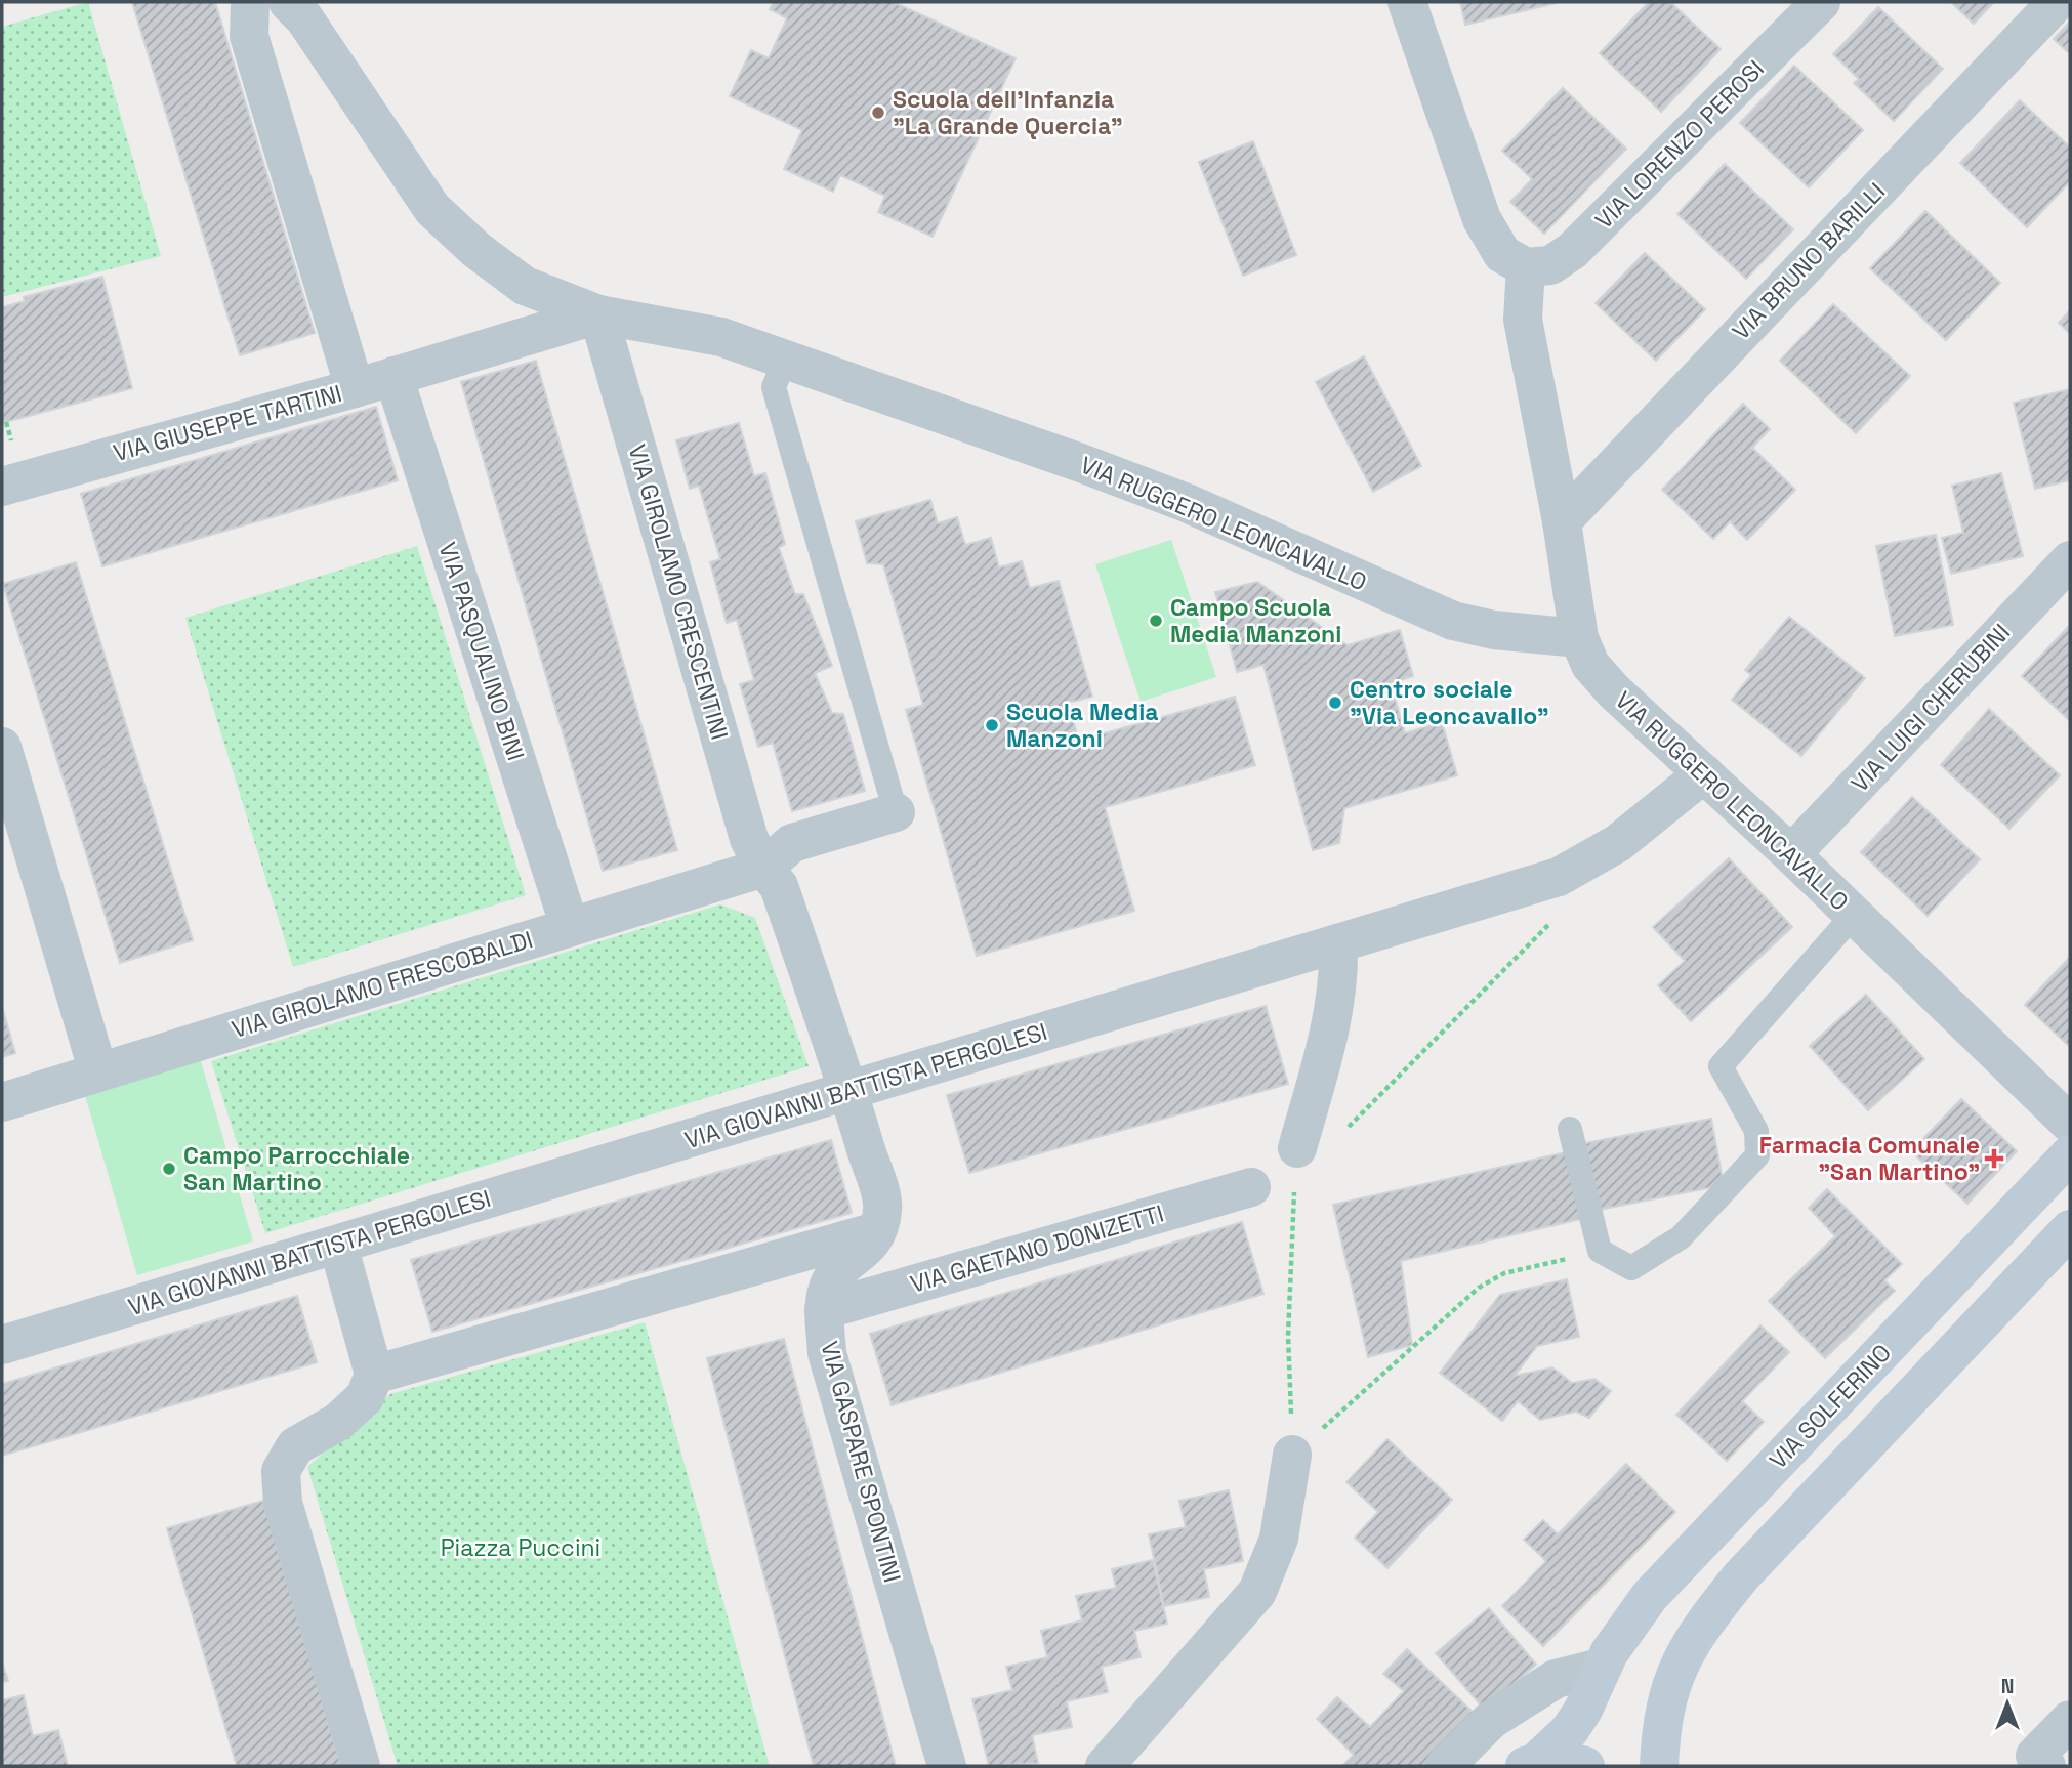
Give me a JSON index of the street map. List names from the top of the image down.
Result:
{
  "streets": {
    "main road": ["VIA SOLFERINO"],
    "street": [
      "VIA LORENZO PEROSI",
      "VIA BRUNO BARILLI",
      "VIA GIUSEPPE TARTINI",
      "VIA RUGGERO LEONCAVALLO",
      "VIA GIROLAMO CRESCENTINI",
      "VIA PASQUALINO BINI",
      "VIA LUIGI CHERUBINI",
      "VIA GIROLAMO FRESCOBALDI",
      "VIA GIOVANNI BATTISTA PERGOLESI",
      "VIA GAETANO DONIZETTI",
      "VIA GASPARE SPONTINI"
    ]
  },
  "crossings": [
    ["VIA GIUSEPPE TARTINI", "VIA RUGGERO LEONCAVALLO"],
    ["VIA GIUSEPPE TARTINI", "VIA GIROLAMO CRESCENTINI"],
    ["VIA GIUSEPPE TARTINI", "VIA PASQUALINO BINI"],
    ["VIA RUGGERO LEONCAVALLO", "VIA GIROLAMO CRESCENTINI"],
    ["VIA RUGGERO LEONCAVALLO", "VIA LUIGI CHERUBINI"],
    ["VIA RUGGERO LEONCAVALLO", "VIA GIOVANNI BATTISTA PERGOLESI"],
    ["VIA GIROLAMO CRESCENTINI", "VIA GIROLAMO FRESCOBALDI"],
    ["VIA PASQUALINO BINI", "VIA GIROLAMO FRESCOBALDI"],
    ["VIA GAETANO DONIZETTI", "VIA GASPARE SPONTINI"]
  ],
  "parks": ["Piazza Puccini"],
  "places": {
    "other": [
      "Scuola dell'Infanzia \"La Grande Quercia\"",
      "Campo Scuola Media Manzoni",
      "Centro sociale \"Via Leoncavallo\"",
      "Scuola Media Manzoni",
      "Campo Parrocchiale San Martino"
    ],
    "health": ["Farmacia Comunale \"San Martino\""]
  },
  "north": "top"
}
